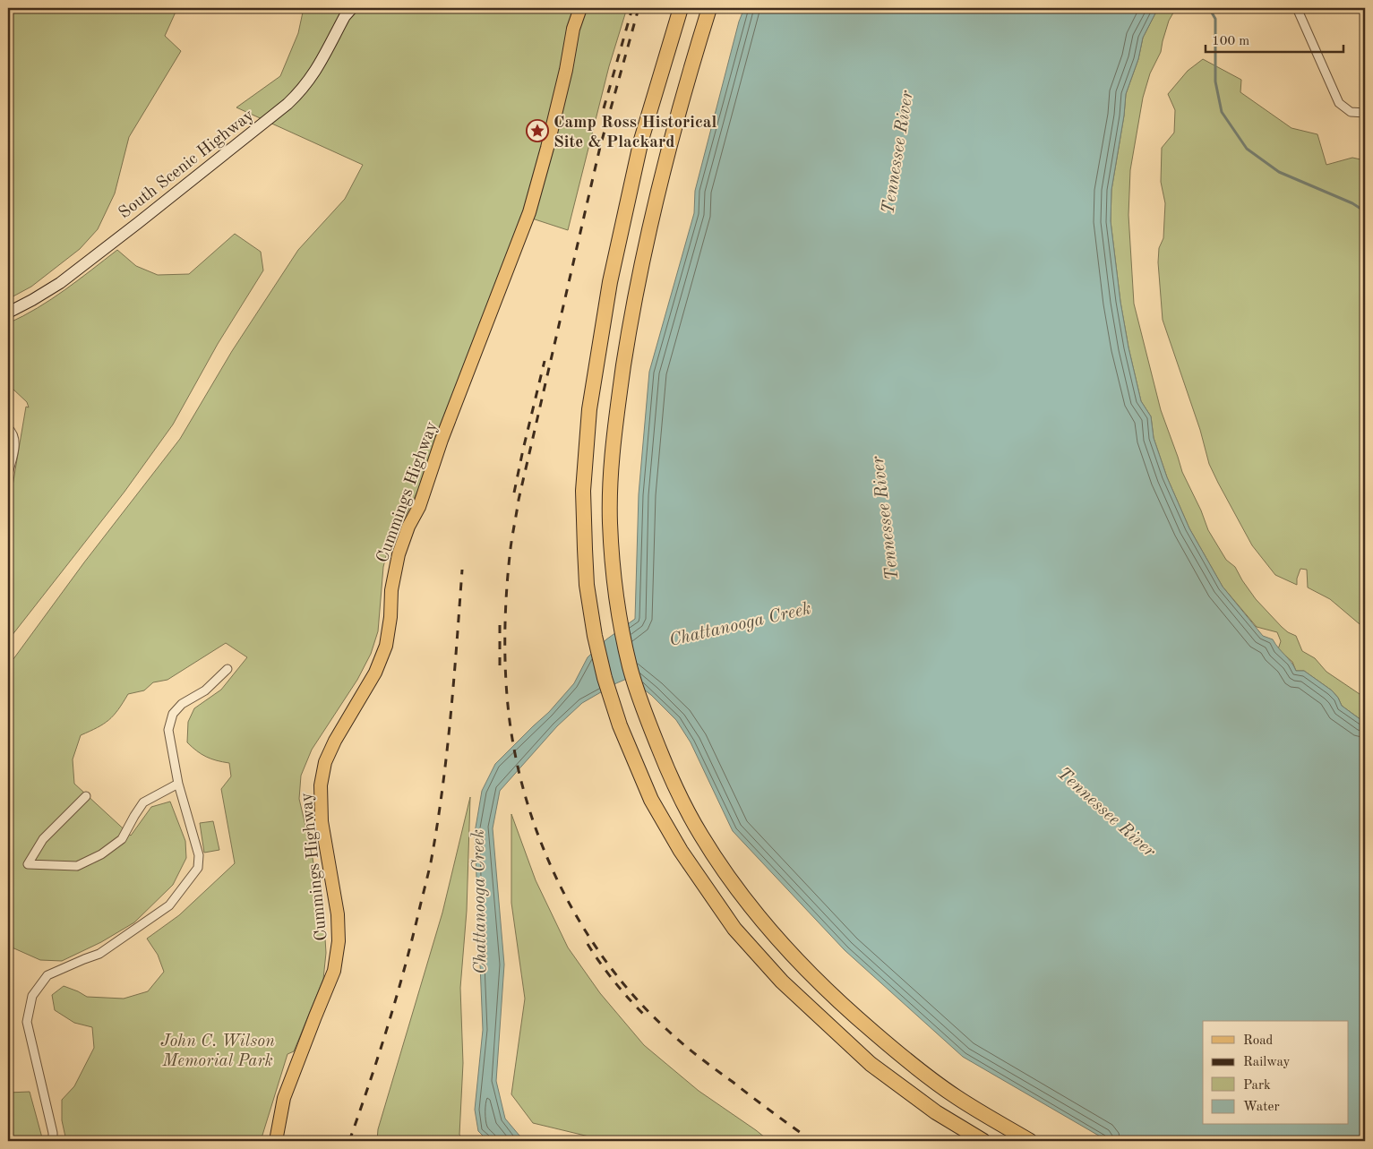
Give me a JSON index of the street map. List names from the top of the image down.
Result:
{
  "streets": {
    "main road": ["South Scenic Highway", "Cummings Highway"]
  },
  "water": ["Tennessee River", "Chattanooga Creek"],
  "parks": ["John C. Wilson Memorial Park"],
  "places": {
    "place": ["Camp Ross Historical Site & Plackard"]
  },
  "legend": [
    "Road",
    "Railway",
    "Park",
    "Water"
  ],
  "scale_bar": "100 m"
}
